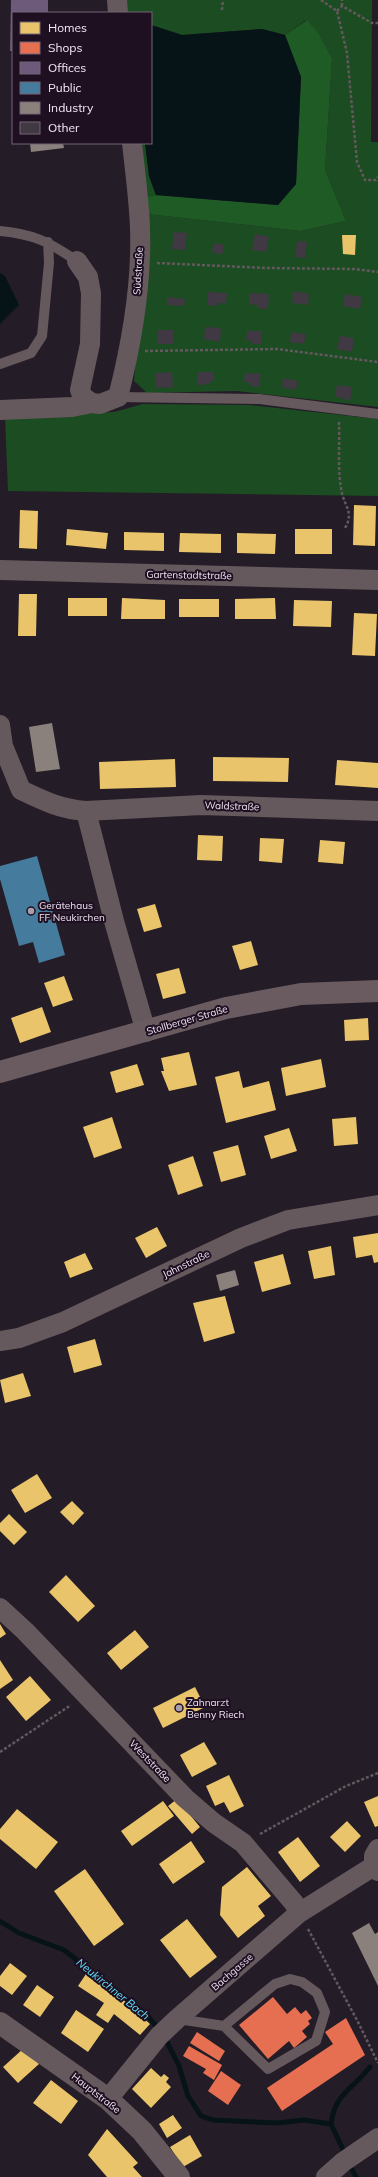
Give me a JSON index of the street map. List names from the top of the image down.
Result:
{
  "streets": {
    "main road": ["Stollberger Straße"],
    "street": [
      "Südstraße",
      "Gartenstadtstraße",
      "Waldstraße",
      "Jahnstraße",
      "Weststraße",
      "Bachgasse",
      "Hauptstraße"
    ]
  },
  "crossings": [
    ["Weststraße", "Bachgasse"],
    ["Bachgasse", "Hauptstraße"]
  ],
  "water": ["Neukirchner Bach"],
  "places": ["Gerätehaus FF Neukirchen", "Zahnarzt Benny Riech"],
  "legend": [
    "Homes",
    "Shops",
    "Offices",
    "Public",
    "Industry",
    "Other"
  ]
}
